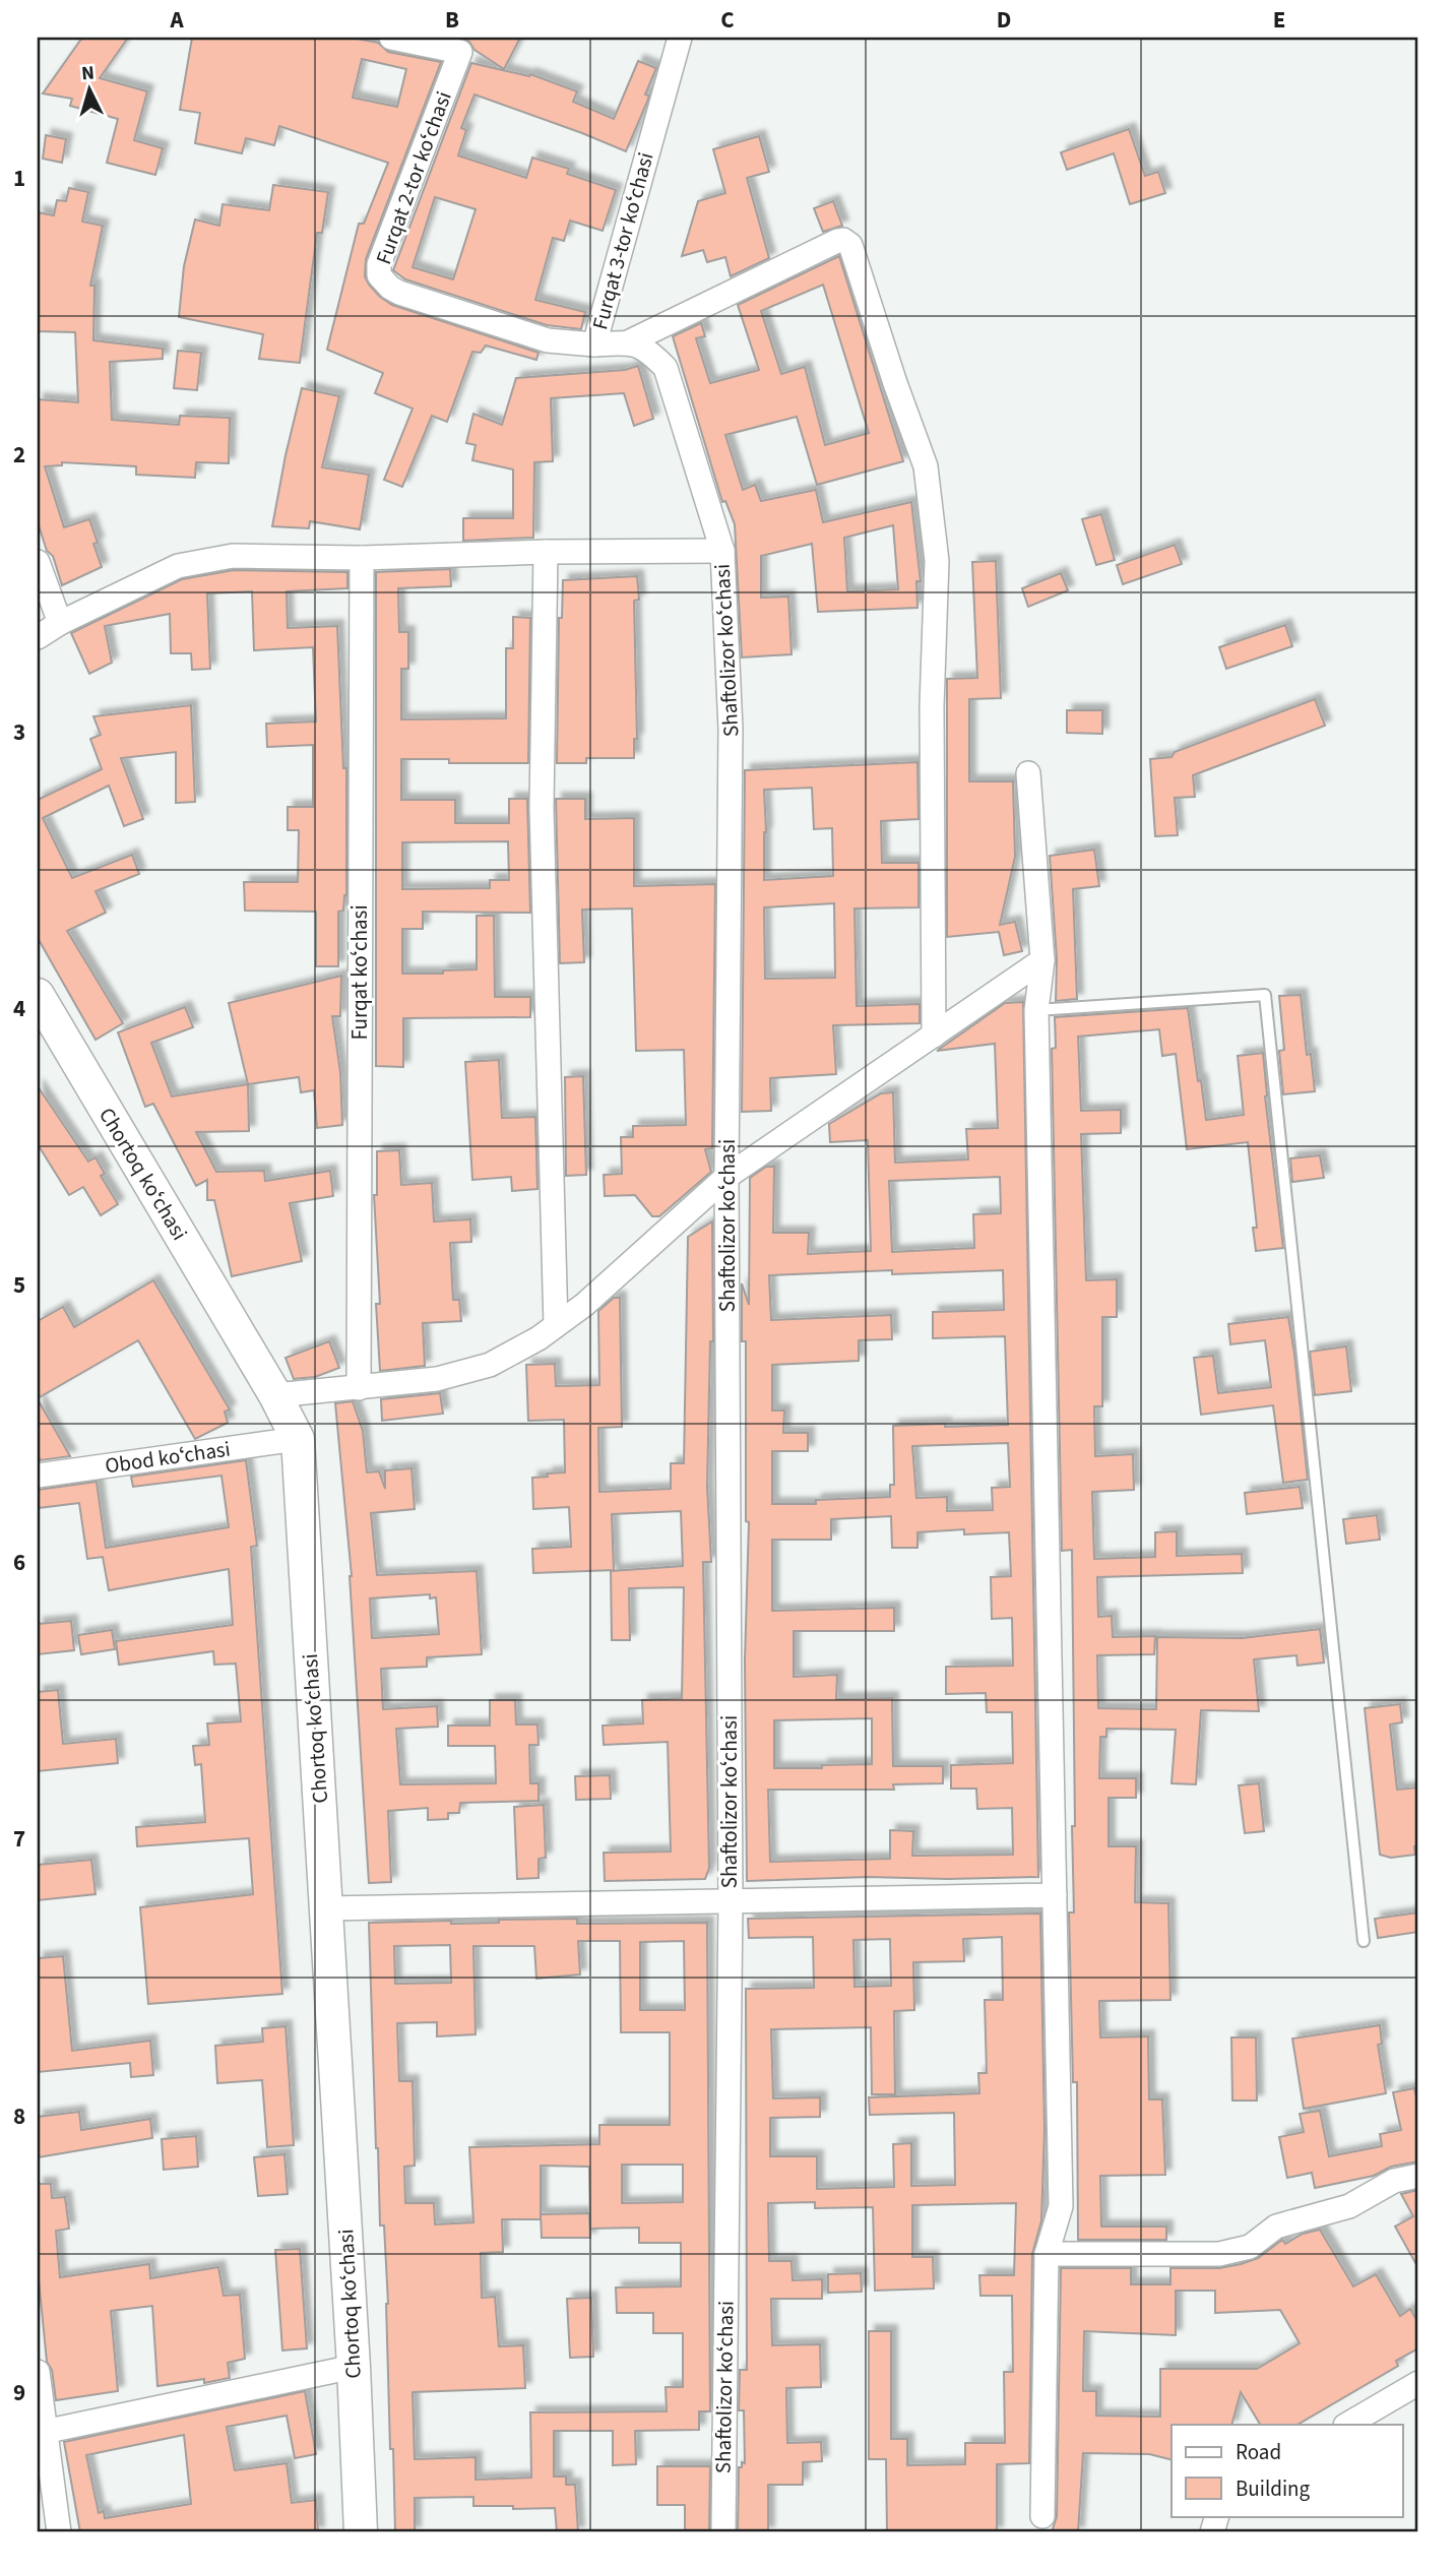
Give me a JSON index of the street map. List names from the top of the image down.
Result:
{
  "streets": {
    "main road": ["Chortoq koʻchasi"],
    "street": [
      "Furqat 2-tor koʻchasi",
      "Furqat 3-tor koʻchasi",
      "Shaftolizor koʻchasi",
      "Furqat koʻchasi",
      "Obod koʻchasi"
    ]
  },
  "crossings": [
    ["Furqat 2-tor koʻchasi", "Furqat 3-tor koʻchasi"],
    ["Furqat 3-tor koʻchasi", "Shaftolizor koʻchasi"],
    ["Shaftolizor koʻchasi", "Chortoq koʻchasi"],
    ["Chortoq koʻchasi", "Obod koʻchasi"]
  ],
  "legend": ["Road", "Building"],
  "north": "top",
  "grid": {
    "columns": [
      "A",
      "B",
      "C",
      "D",
      "E"
    ],
    "rows": [
      "1",
      "2",
      "3",
      "4",
      "5",
      "6",
      "7",
      "8",
      "9"
    ]
  }
}
